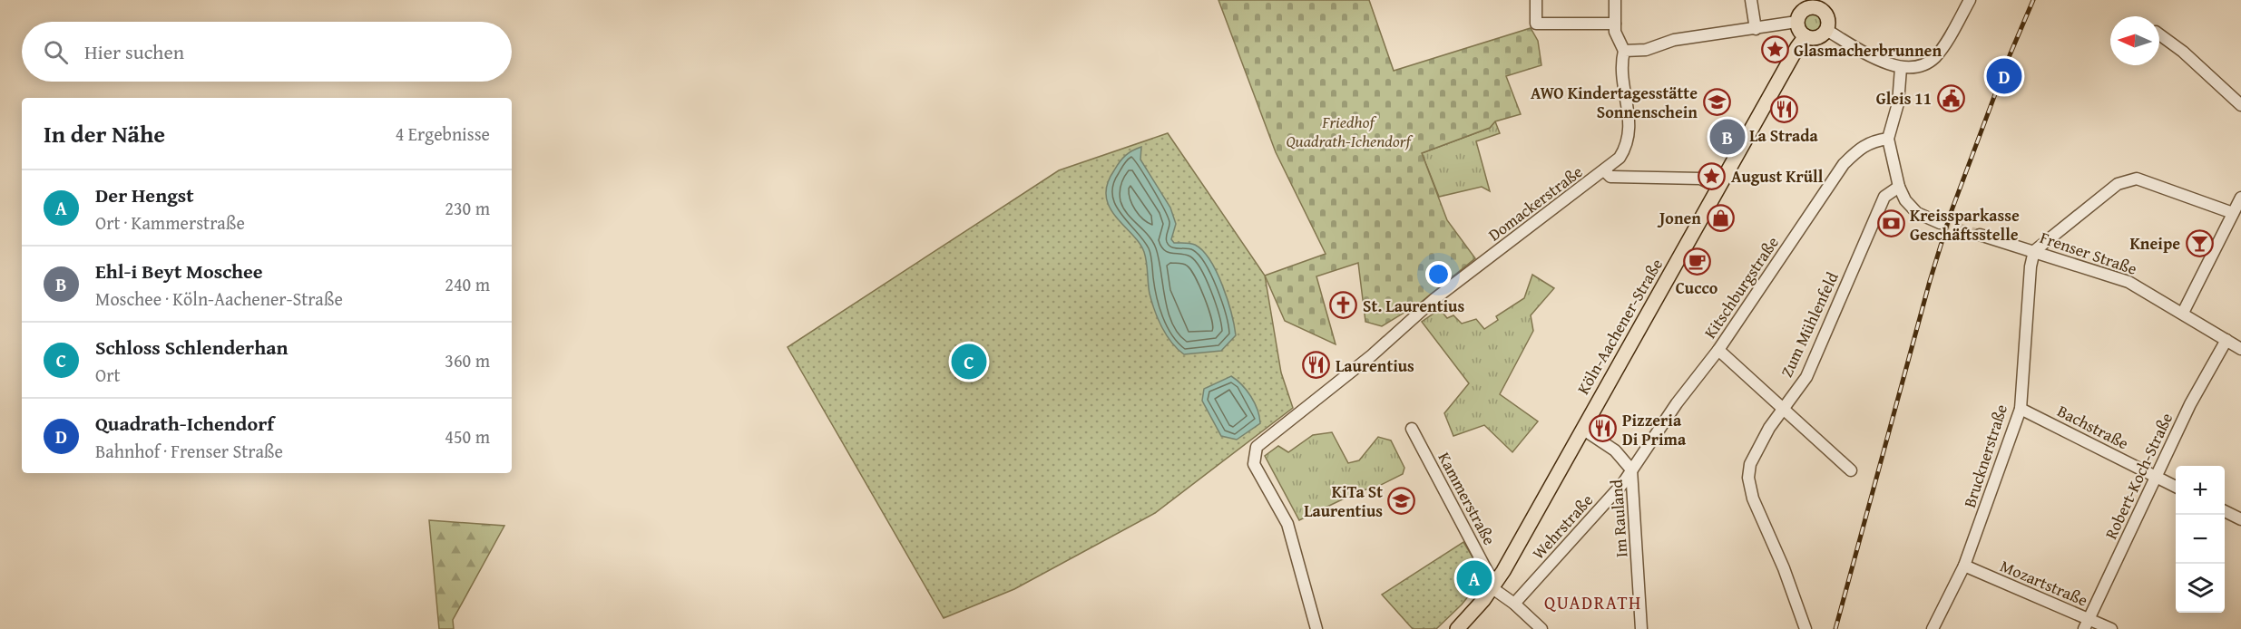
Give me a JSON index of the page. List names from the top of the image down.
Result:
{
  "streets": {
    "main road": ["Köln-Aachener-Straße"],
    "street": [
      "Domackerstraße",
      "Frenser Straße",
      "Kitschburgstraße",
      "Zum Mühlenfeld",
      "Bachstraße",
      "Brucknerstraße",
      "Robert-Koch-Straße",
      "Kammerstraße",
      "Im Rauland",
      "Wehrstraße",
      "Mozartstraße"
    ]
  },
  "crossings": [
    ["Frenser Straße", "Brucknerstraße"],
    ["Frenser Straße", "Robert-Koch-Straße"],
    ["Kitschburgstraße", "Im Rauland"],
    ["Kitschburgstraße", "Wehrstraße"],
    ["Köln-Aachener-Straße", "Kammerstraße"],
    ["Köln-Aachener-Straße", "Im Rauland"],
    ["Bachstraße", "Brucknerstraße"],
    ["Bachstraße", "Robert-Koch-Straße"],
    ["Brucknerstraße", "Mozartstraße"],
    ["Robert-Koch-Straße", "Mozartstraße"],
    ["Kammerstraße", "Wehrstraße"],
    ["Im Rauland", "Wehrstraße"]
  ],
  "districts": ["QUADRATH"],
  "parks": ["Friedhof Quadrath-Ichendorf"],
  "places": {
    "place": ["Glasmacherbrunnen", "August Krüll"],
    "public building": ["Gleis 11"],
    "school or university": ["AWO Kindertagesstätte Sonnenschein", "KiTa St Laurentius"],
    "restaurant": ["La Strada", "Laurentius", "Pizzeria Di Prima"],
    "shop": ["Jonen"],
    "bank": ["Kreissparkasse Geschäftsstelle"],
    "bar": ["Kneipe"],
    "cafe": ["Cucco"],
    "church": ["St. Laurentius"]
  },
  "north": "left",
  "page": {
    "search": "Hier suchen",
    "pins": [
      "D",
      "B",
      "C",
      "A"
    ],
    "heading": ["In der Nähe", "4 Ergebnisse"],
    "list": [
      {
        "mark": "A",
        "name": "Der Hengst",
        "note": "Ort · Kammerstraße",
        "value": "230 m"
      },
      {
        "mark": "B",
        "name": "Ehl-i Beyt Moschee",
        "note": "Moschee · Köln-Aachener-Straße",
        "value": "240 m"
      },
      {
        "mark": "C",
        "name": "Schloss Schlenderhan",
        "note": "Ort",
        "value": "360 m"
      },
      {
        "mark": "D",
        "name": "Quadrath-Ichendorf",
        "note": "Bahnhof · Frenser Straße",
        "value": "450 m"
      }
    ],
    "map_buttons": ["+", "−"]
  }
}
